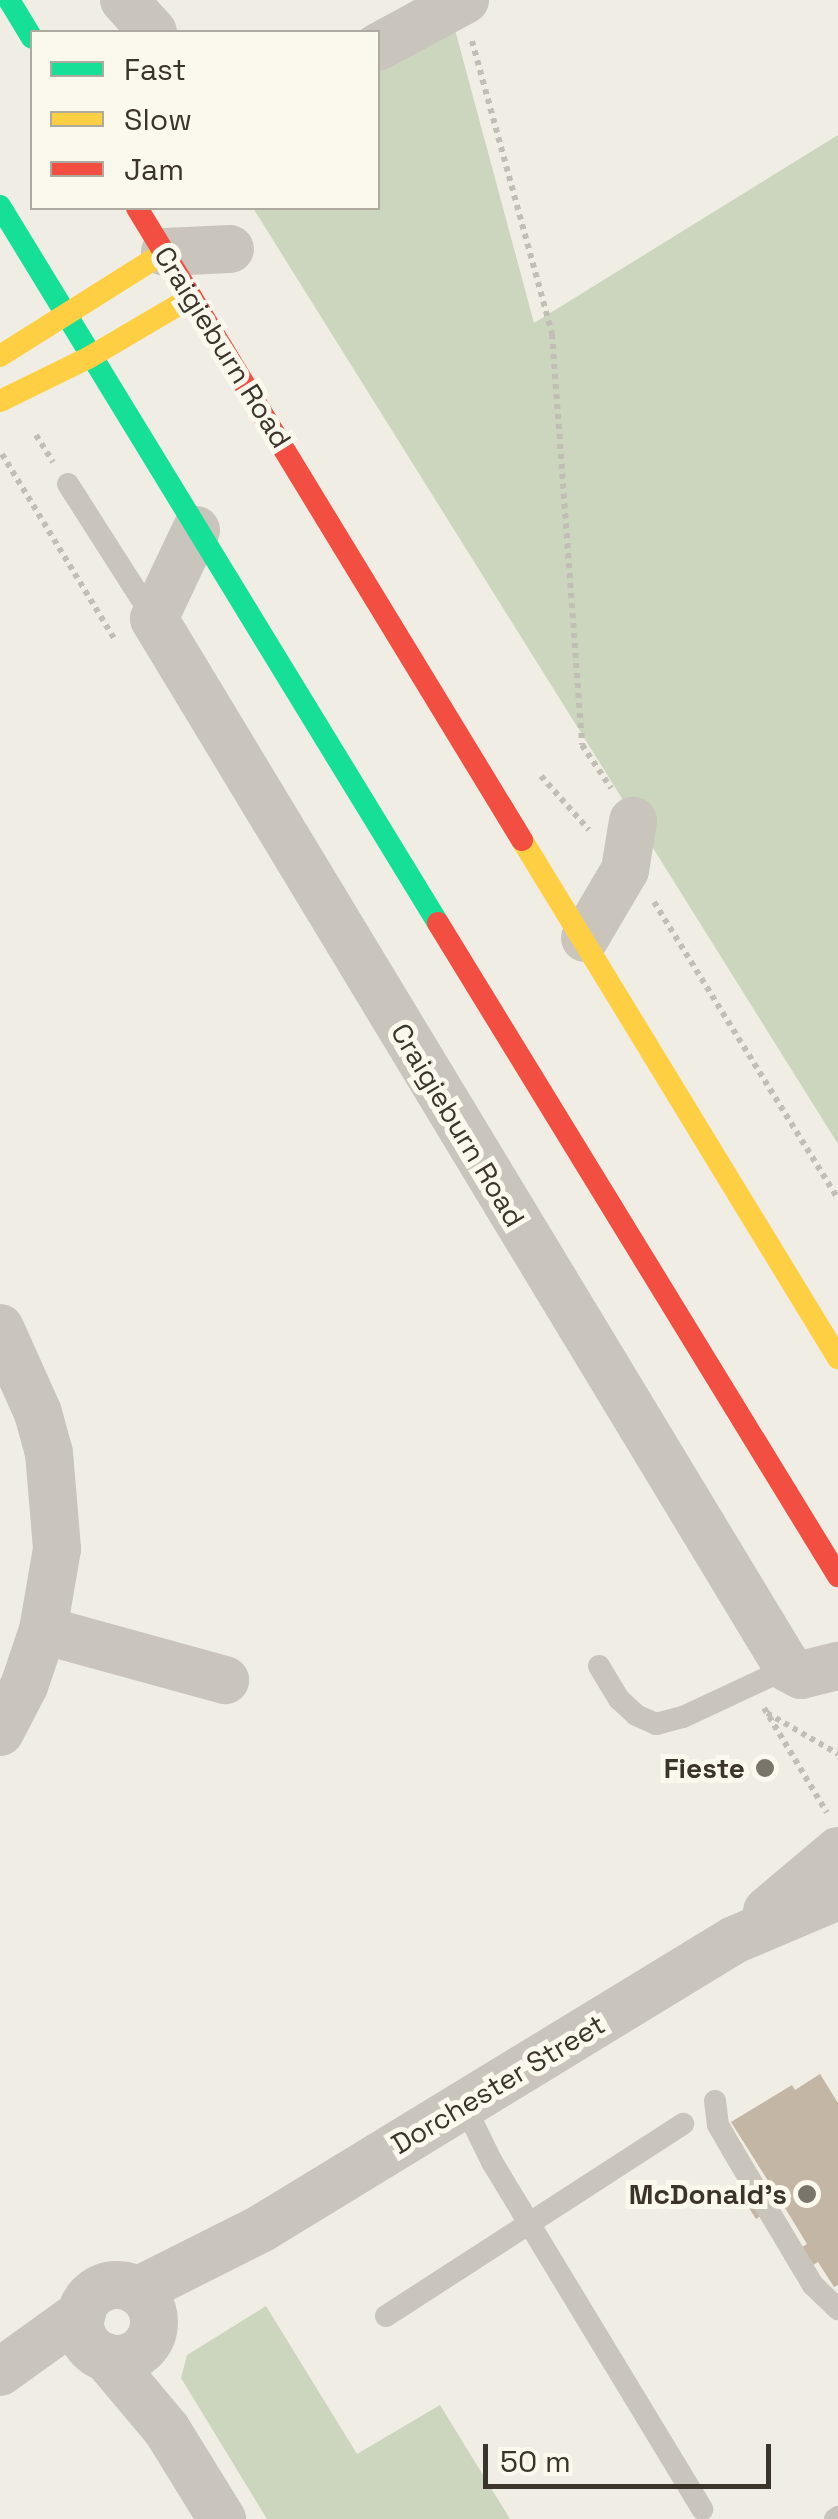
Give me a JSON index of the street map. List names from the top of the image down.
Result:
{
  "streets": {
    "main road": ["Craigieburn Road"],
    "street": ["Dorchester Street"]
  },
  "places": ["Fieste", "McDonald's"],
  "legend": ["Fast", "Slow", "Jam"],
  "scale_bar": "50 m"
}
